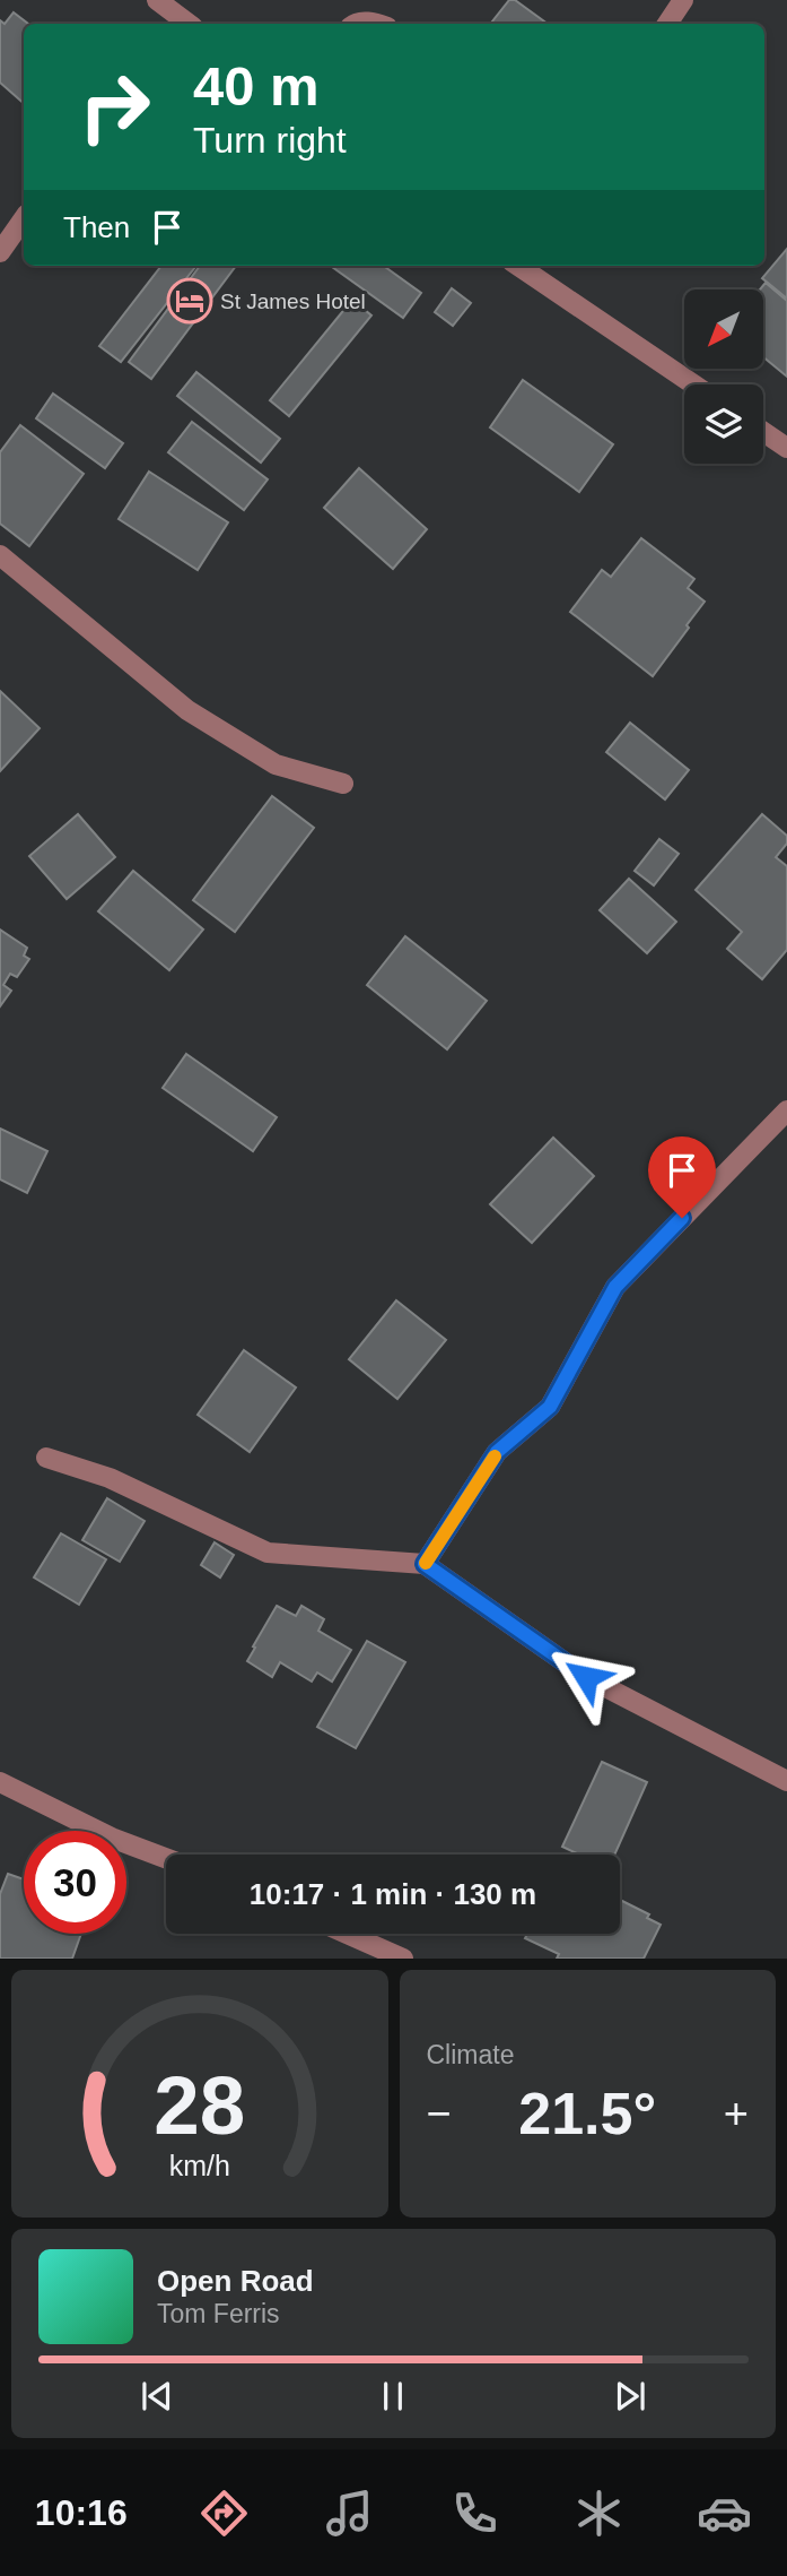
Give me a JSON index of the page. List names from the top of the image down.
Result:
{
  "places": {
    "hotel": ["St James Hotel"]
  },
  "north": "bottom left",
  "page": {
    "turn": ["40 m", "Turn right"],
    "then": "Then",
    "limit": "30",
    "trip": "10:17 · 1 min · 130 m",
    "tile": "Climate",
    "heat": ["−", "21.5°", "+"],
    "song": ["Open Road", "Tom Ferris"],
    "tabs": "10:16",
    "gauge": ["28", "km/h"]
  }
}
